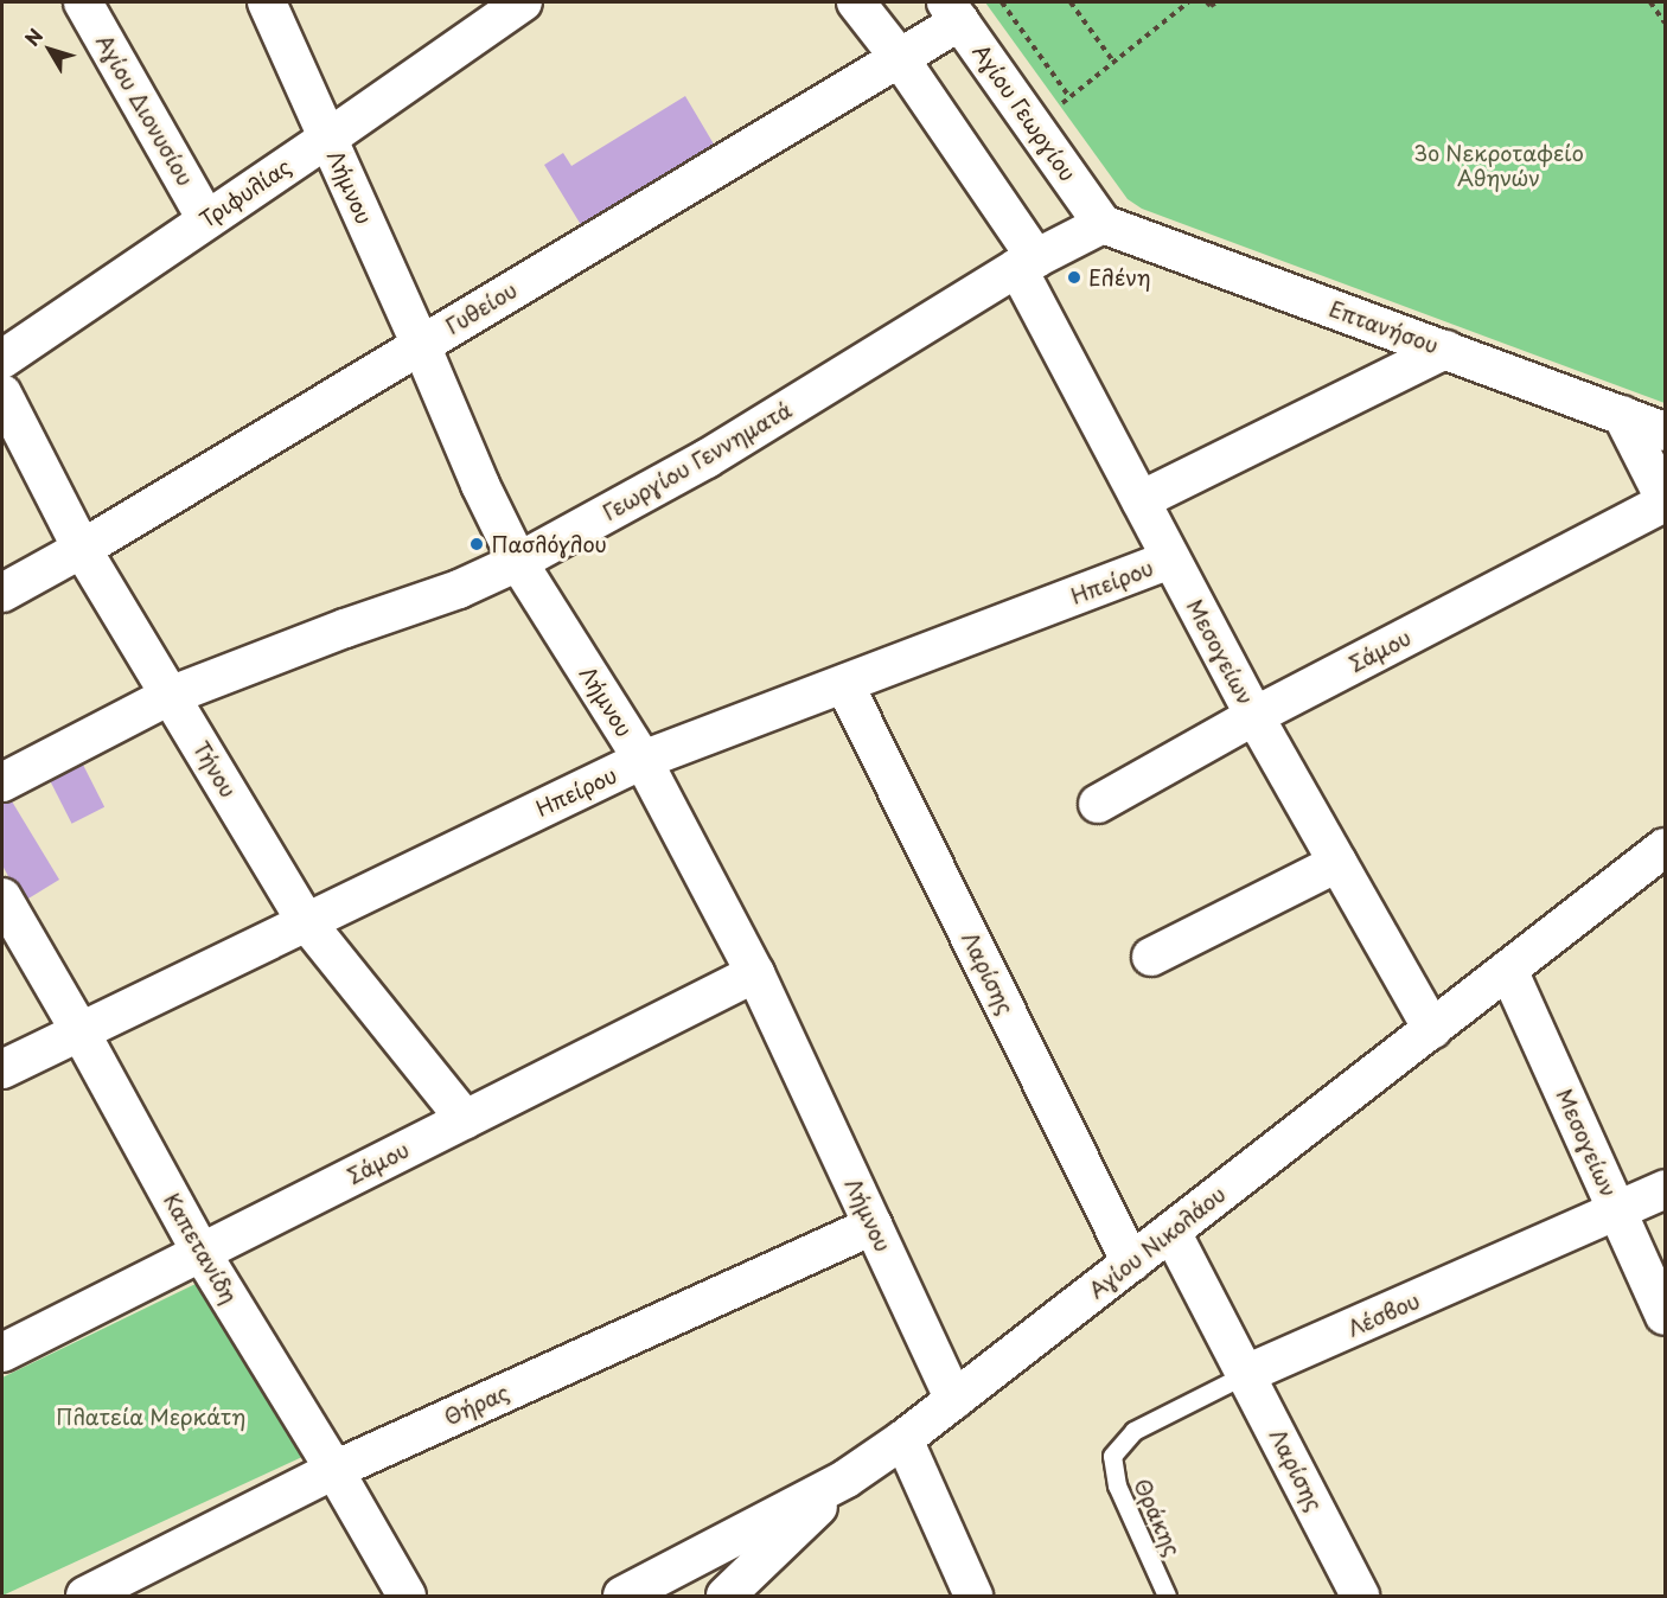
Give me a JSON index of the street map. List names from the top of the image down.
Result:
{
  "streets": {
    "street": [
      "Αγίου Διονυσίου",
      "Αγίου Γεωργίου",
      "Λήμνου",
      "Τριφυλίας",
      "Γυθείου",
      "Επτανήσου",
      "Γεωργίου Γεννηματά",
      "Ηπείρου",
      "Σάμου",
      "Μεσογείων",
      "Τήνου",
      "Λαρίσης",
      "Αγίου Νικολάου",
      "Καπετανίδη",
      "Λέσβου",
      "Θήρας"
    ],
    "lane": ["Θράκης"]
  },
  "crossings": [
    ["Αγίου Διονυσίου", "Τριφυλίας"],
    ["Αγίου Γεωργίου", "Γυθείου"],
    ["Αγίου Γεωργίου", "Επτανήσου"],
    ["Αγίου Γεωργίου", "Γεωργίου Γεννηματά"],
    ["Λήμνου", "Τριφυλίας"],
    ["Λήμνου", "Γυθείου"],
    ["Λήμνου", "Γεωργίου Γεννηματά"],
    ["Λήμνου", "Ηπείρου"],
    ["Λήμνου", "Σάμου"],
    ["Λήμνου", "Αγίου Νικολάου"],
    ["Λήμνου", "Θήρας"],
    ["Γυθείου", "Μεσογείων"],
    ["Γυθείου", "Τήνου"],
    ["Επτανήσου", "Γεωργίου Γεννηματά"],
    ["Γεωργίου Γεννηματά", "Μεσογείων"],
    ["Γεωργίου Γεννηματά", "Τήνου"],
    ["Ηπείρου", "Μεσογείων"],
    ["Ηπείρου", "Τήνου"],
    ["Ηπείρου", "Λαρίσης"],
    ["Ηπείρου", "Καπετανίδη"],
    ["Σάμου", "Μεσογείων"],
    ["Σάμου", "Τήνου"],
    ["Σάμου", "Καπετανίδη"],
    ["Μεσογείων", "Αγίου Νικολάου"],
    ["Μεσογείων", "Λέσβου"],
    ["Λαρίσης", "Αγίου Νικολάου"],
    ["Λαρίσης", "Λέσβου"],
    ["Καπετανίδη", "Θήρας"],
    ["Λέσβου", "Θράκης"]
  ],
  "parks": ["3ο Νεκροταφείο Αθηνών", "Πλατεία Μερκάτη"],
  "places": ["Ελένη", "Πασλόγλου"],
  "north": "top left"
}
